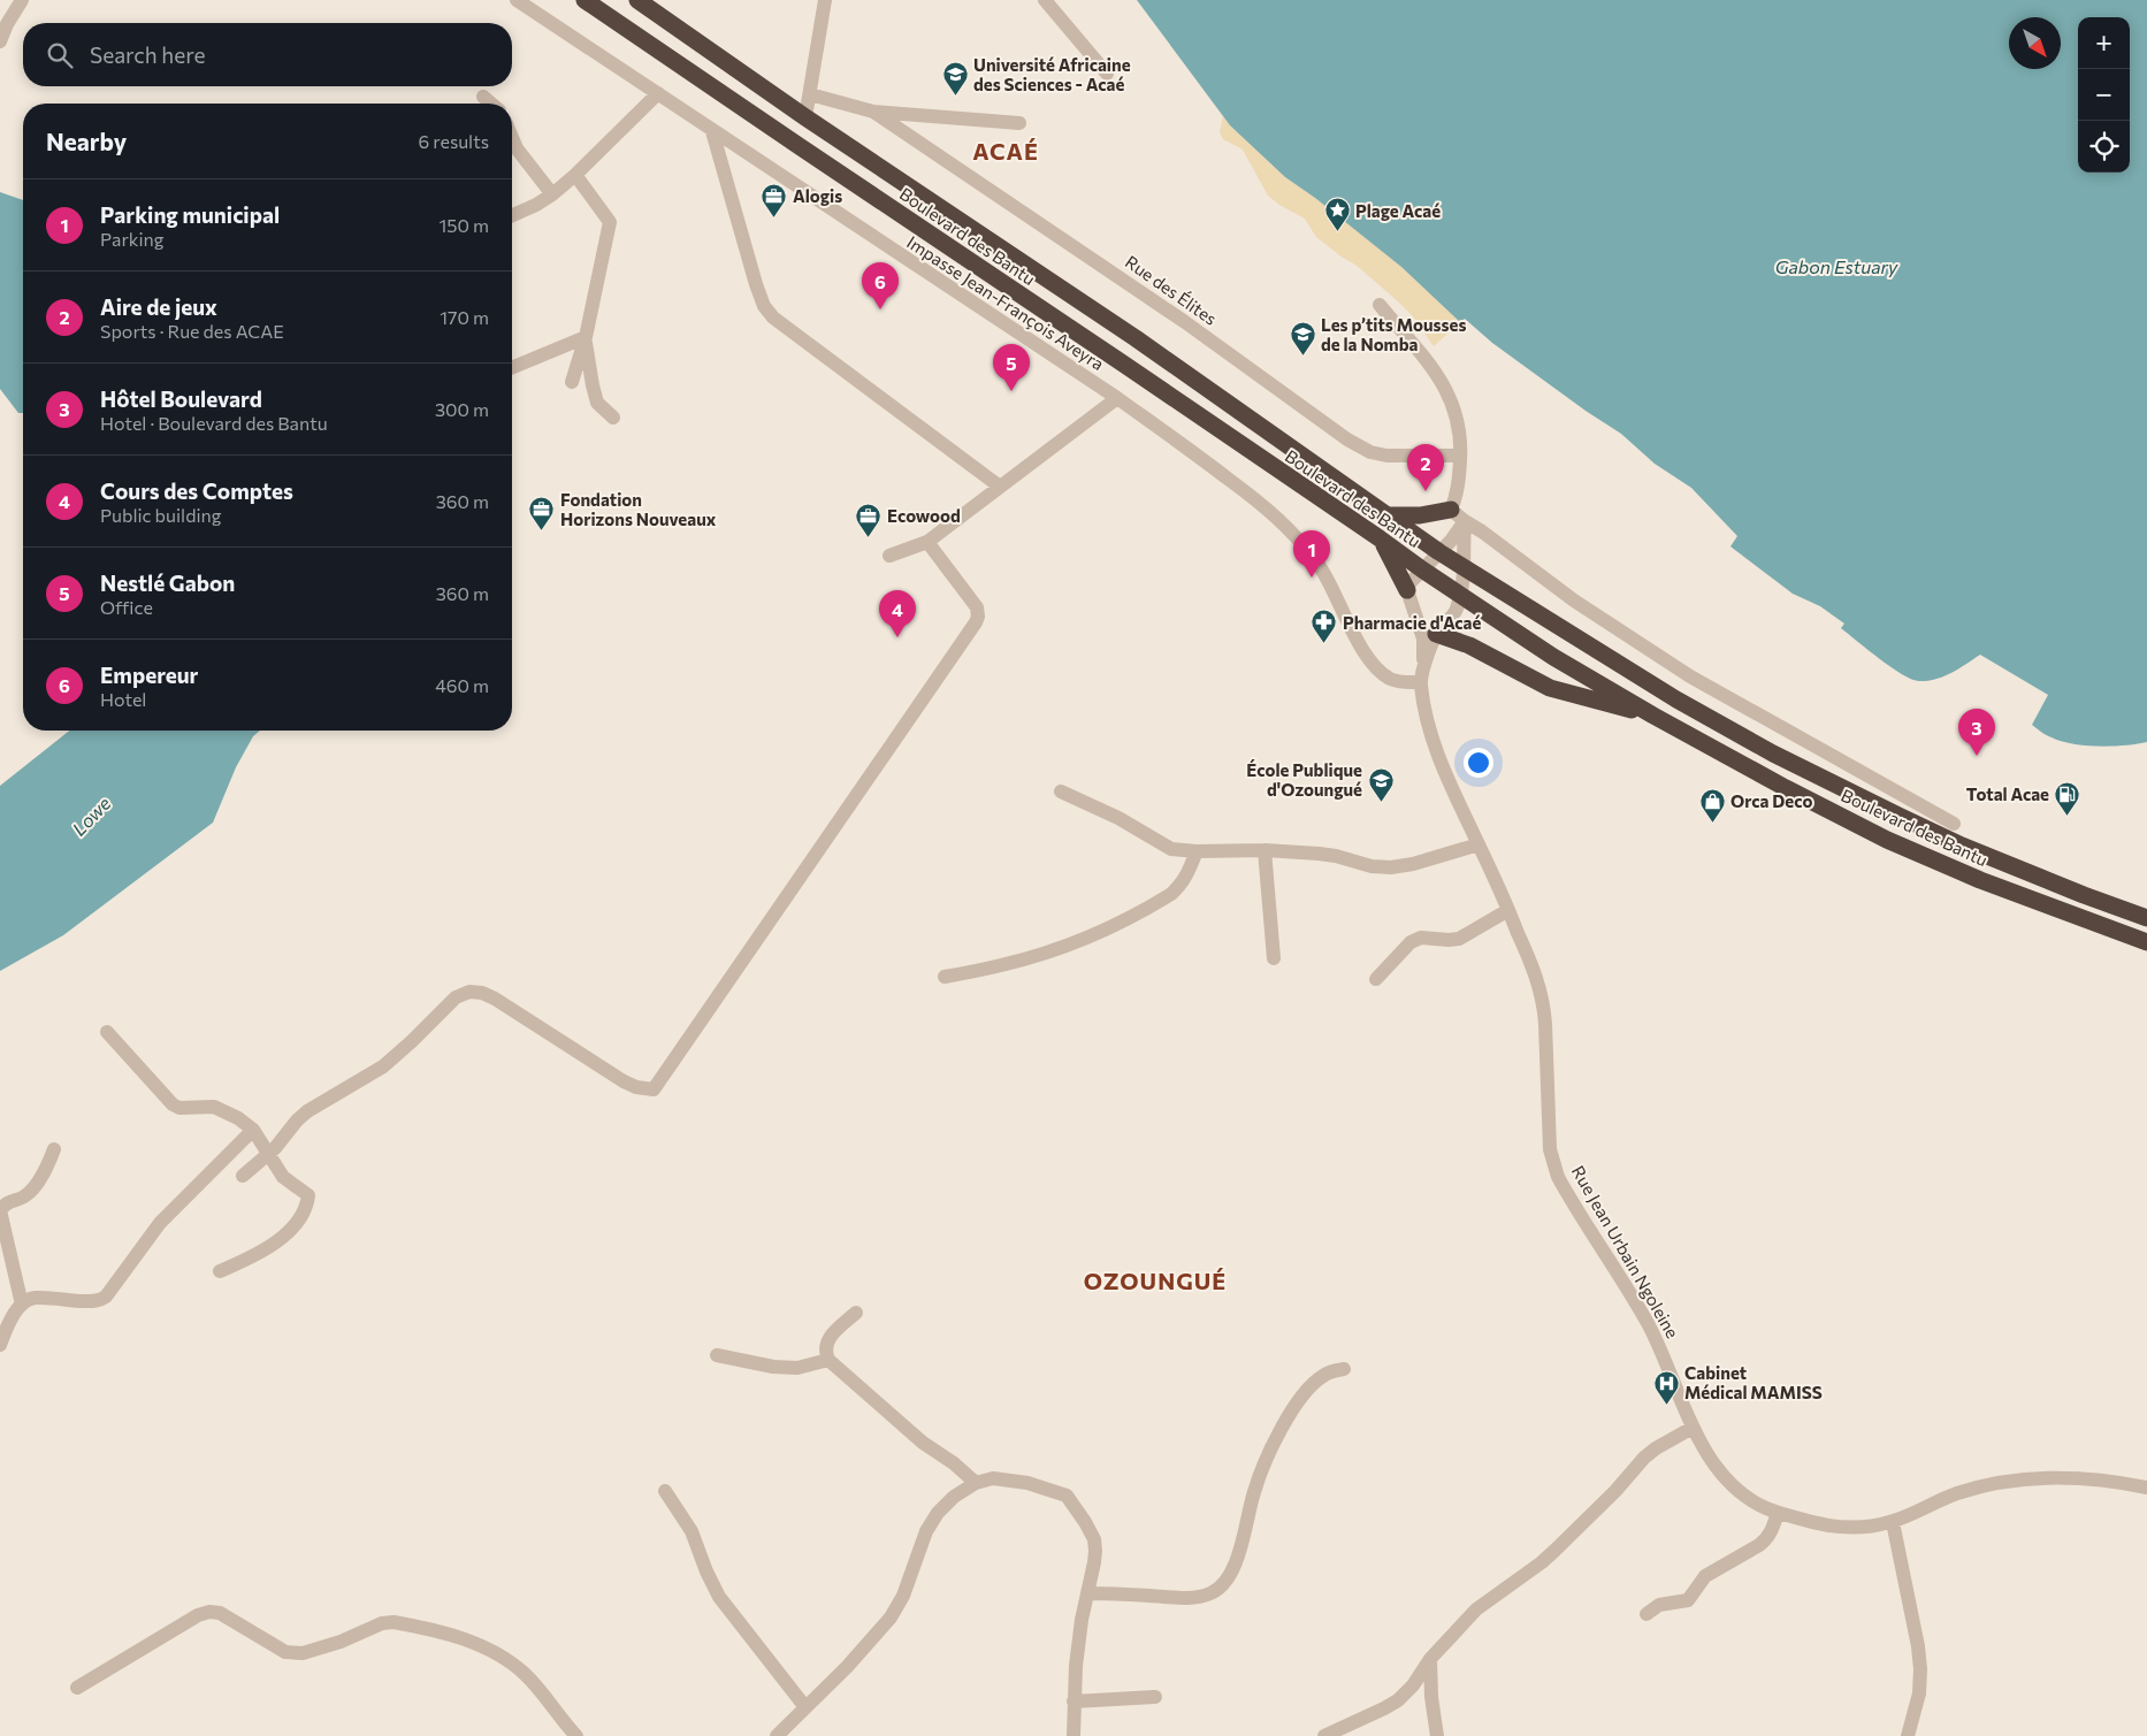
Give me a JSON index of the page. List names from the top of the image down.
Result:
{
  "streets": {
    "highway": ["Boulevard des Bantu"],
    "street": ["Rue des Élites", "Impasse Jean-François Aveyra", "Rue Jean Urbain Ngoleine"]
  },
  "crossings": [
    ["Impasse Jean-François Aveyra", "Rue Jean Urbain Ngoleine"]
  ],
  "districts": ["ACAÉ", "OZOUNGUÉ"],
  "water": ["Gabon Estuary", "Lowe"],
  "places": {
    "school or university": ["Université Africaine des Sciences - Acaé", "Les p’tits Mousses de la Nomba", "École Publique d'Ozoungué"],
    "office": ["Alogis", "Fondation Horizons Nouveaux", "Ecowood"],
    "place": ["Plage Acaé"],
    "pharmacy": ["Pharmacie d'Acaé"],
    "fuel station": ["Total Acae"],
    "shop": ["Orca Deco"],
    "hospital": ["Cabinet Médical MAMISS"]
  },
  "north": "bottom right",
  "page": {
    "map_buttons": ["+", "−"],
    "search": "Search here",
    "heading": ["Nearby", "6 results"],
    "list": [
      {
        "mark": "1",
        "name": "Parking municipal",
        "note": "Parking",
        "value": "150 m"
      },
      {
        "mark": "2",
        "name": "Aire de jeux",
        "note": "Sports · Rue des ACAE",
        "value": "170 m"
      },
      {
        "mark": "3",
        "name": "Hôtel Boulevard",
        "note": "Hotel · Boulevard des Bantu",
        "value": "300 m"
      },
      {
        "mark": "4",
        "name": "Cours des Comptes",
        "note": "Public building",
        "value": "360 m"
      },
      {
        "mark": "5",
        "name": "Nestlé Gabon",
        "note": "Office",
        "value": "360 m"
      },
      {
        "mark": "6",
        "name": "Empereur",
        "note": "Hotel",
        "value": "460 m"
      }
    ],
    "pins": [
      "6",
      "5",
      "2",
      "1",
      "4",
      "3"
    ]
  }
}
